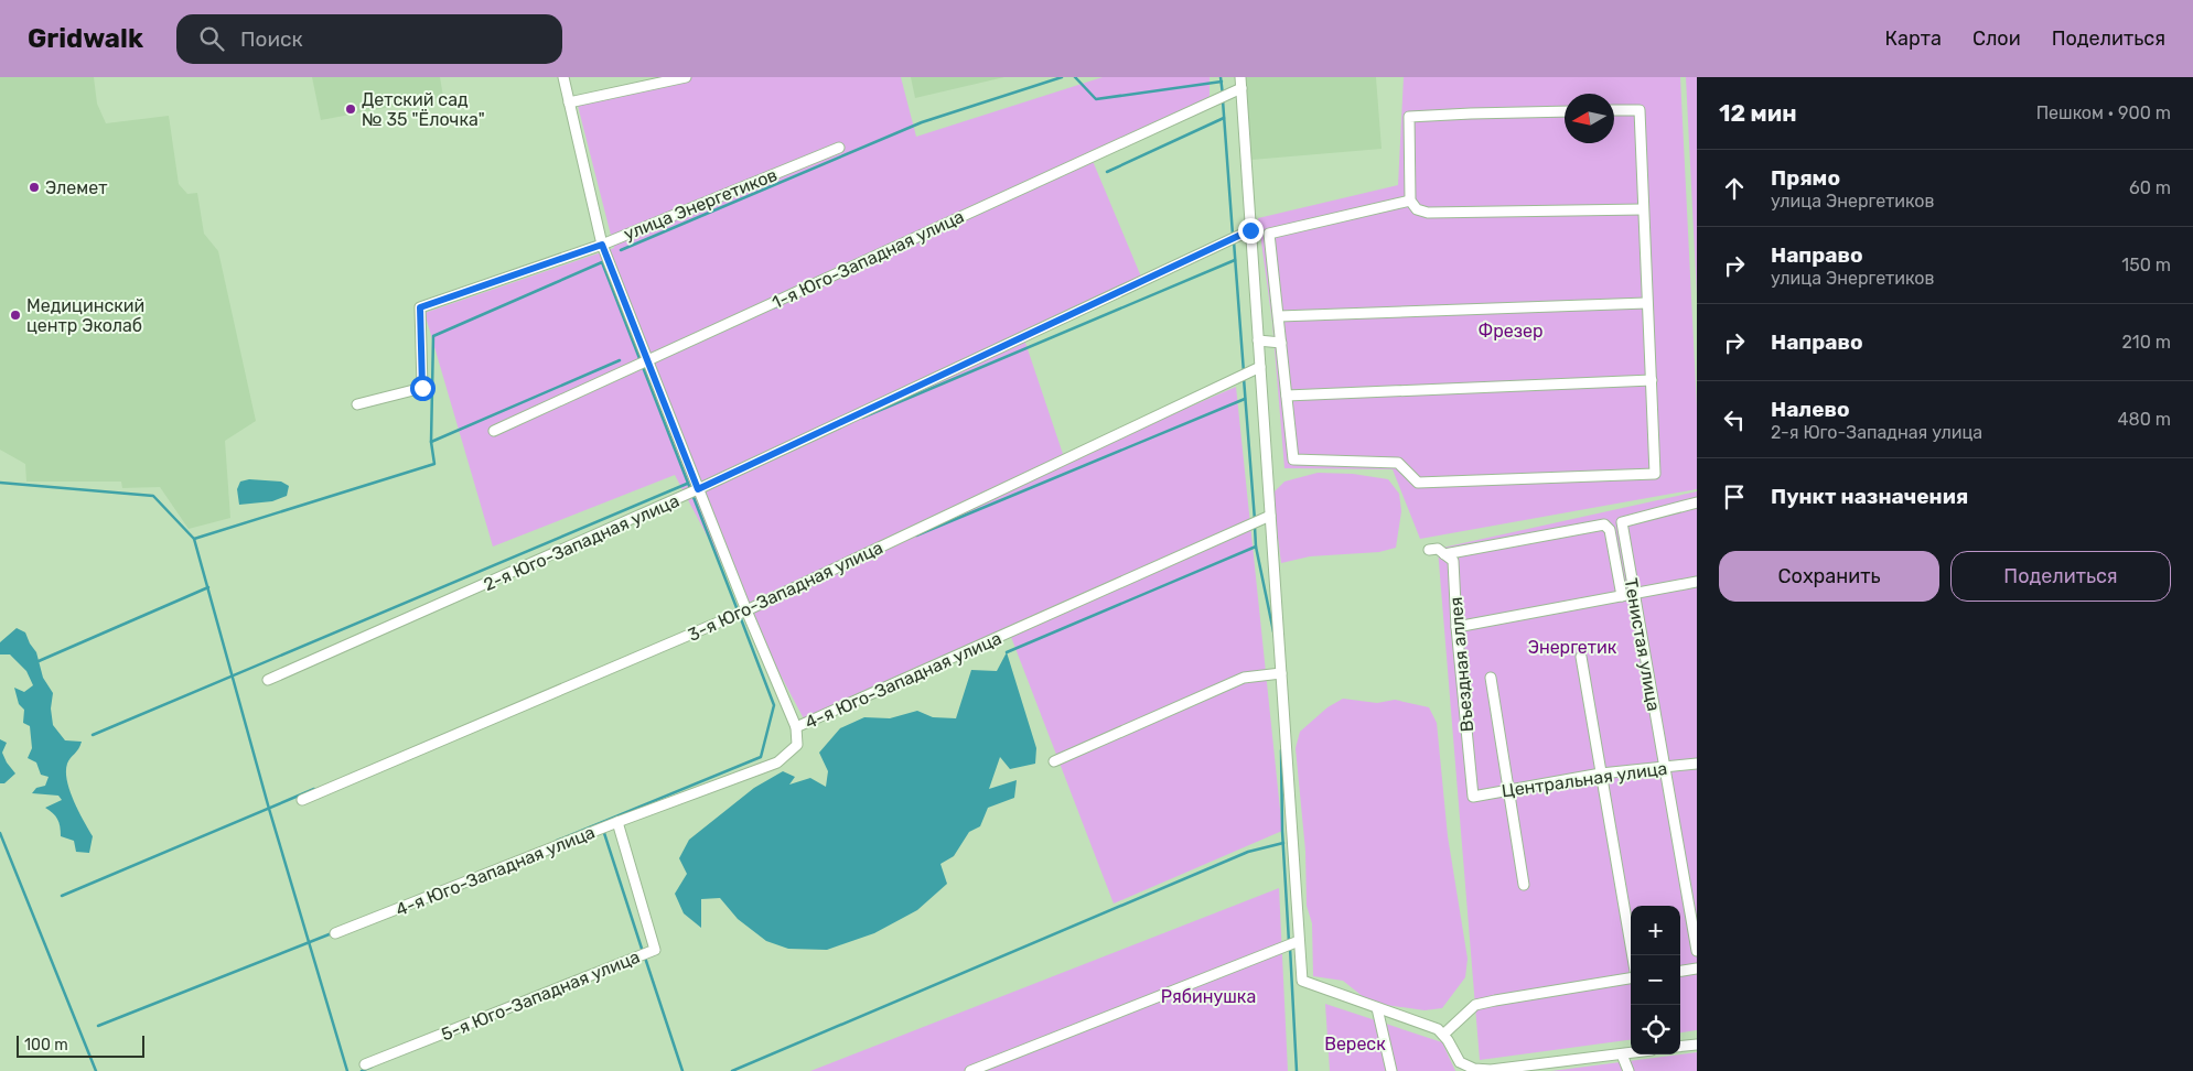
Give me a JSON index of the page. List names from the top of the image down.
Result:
{
  "streets": {
    "street": [
      "улица Энергетиков",
      "1-я Юго-Западная улица",
      "2-я Юго-Западная улица",
      "3-я Юго-Западная улица",
      "Тенистая улица",
      "Въездная аллея",
      "4-я Юго-Западная улица",
      "Центральная улица",
      "5-я Юго-Западная улица"
    ]
  },
  "crossings": [
    ["Тенистая улица", "Центральная улица"],
    ["Въездная аллея", "Центральная улица"],
    ["4-я Юго-Западная улица", "5-я Юго-Западная улица"]
  ],
  "parks": [
    "Фрезер",
    "Энергетик",
    "Рябинушка",
    "Вереск"
  ],
  "places": ["Детский сад № 35 \"Ёлочка\"", "Элемет", "Медицинский центр Эколаб"],
  "scale_bar": "100 m",
  "north": "left",
  "page": {
    "header": "Gridwalk",
    "search": "Поиск",
    "nav": ["Карта", "Слои", "Поделиться"],
    "heading": ["12 мин", "Пешком · 900 m"],
    "list": [
      ["Прямо", "улица Энергетиков", "60 m"],
      ["Направо", "улица Энергетиков", "150 m"],
      ["Направо", "210 m"],
      ["Налево", "2-я Юго-Западная улица", "480 m"],
      "Пункт назначения"
    ],
    "buttons": ["Сохранить", "Поделиться"],
    "map_buttons": ["+", "−"],
    "scale": "100 m"
  }
}
